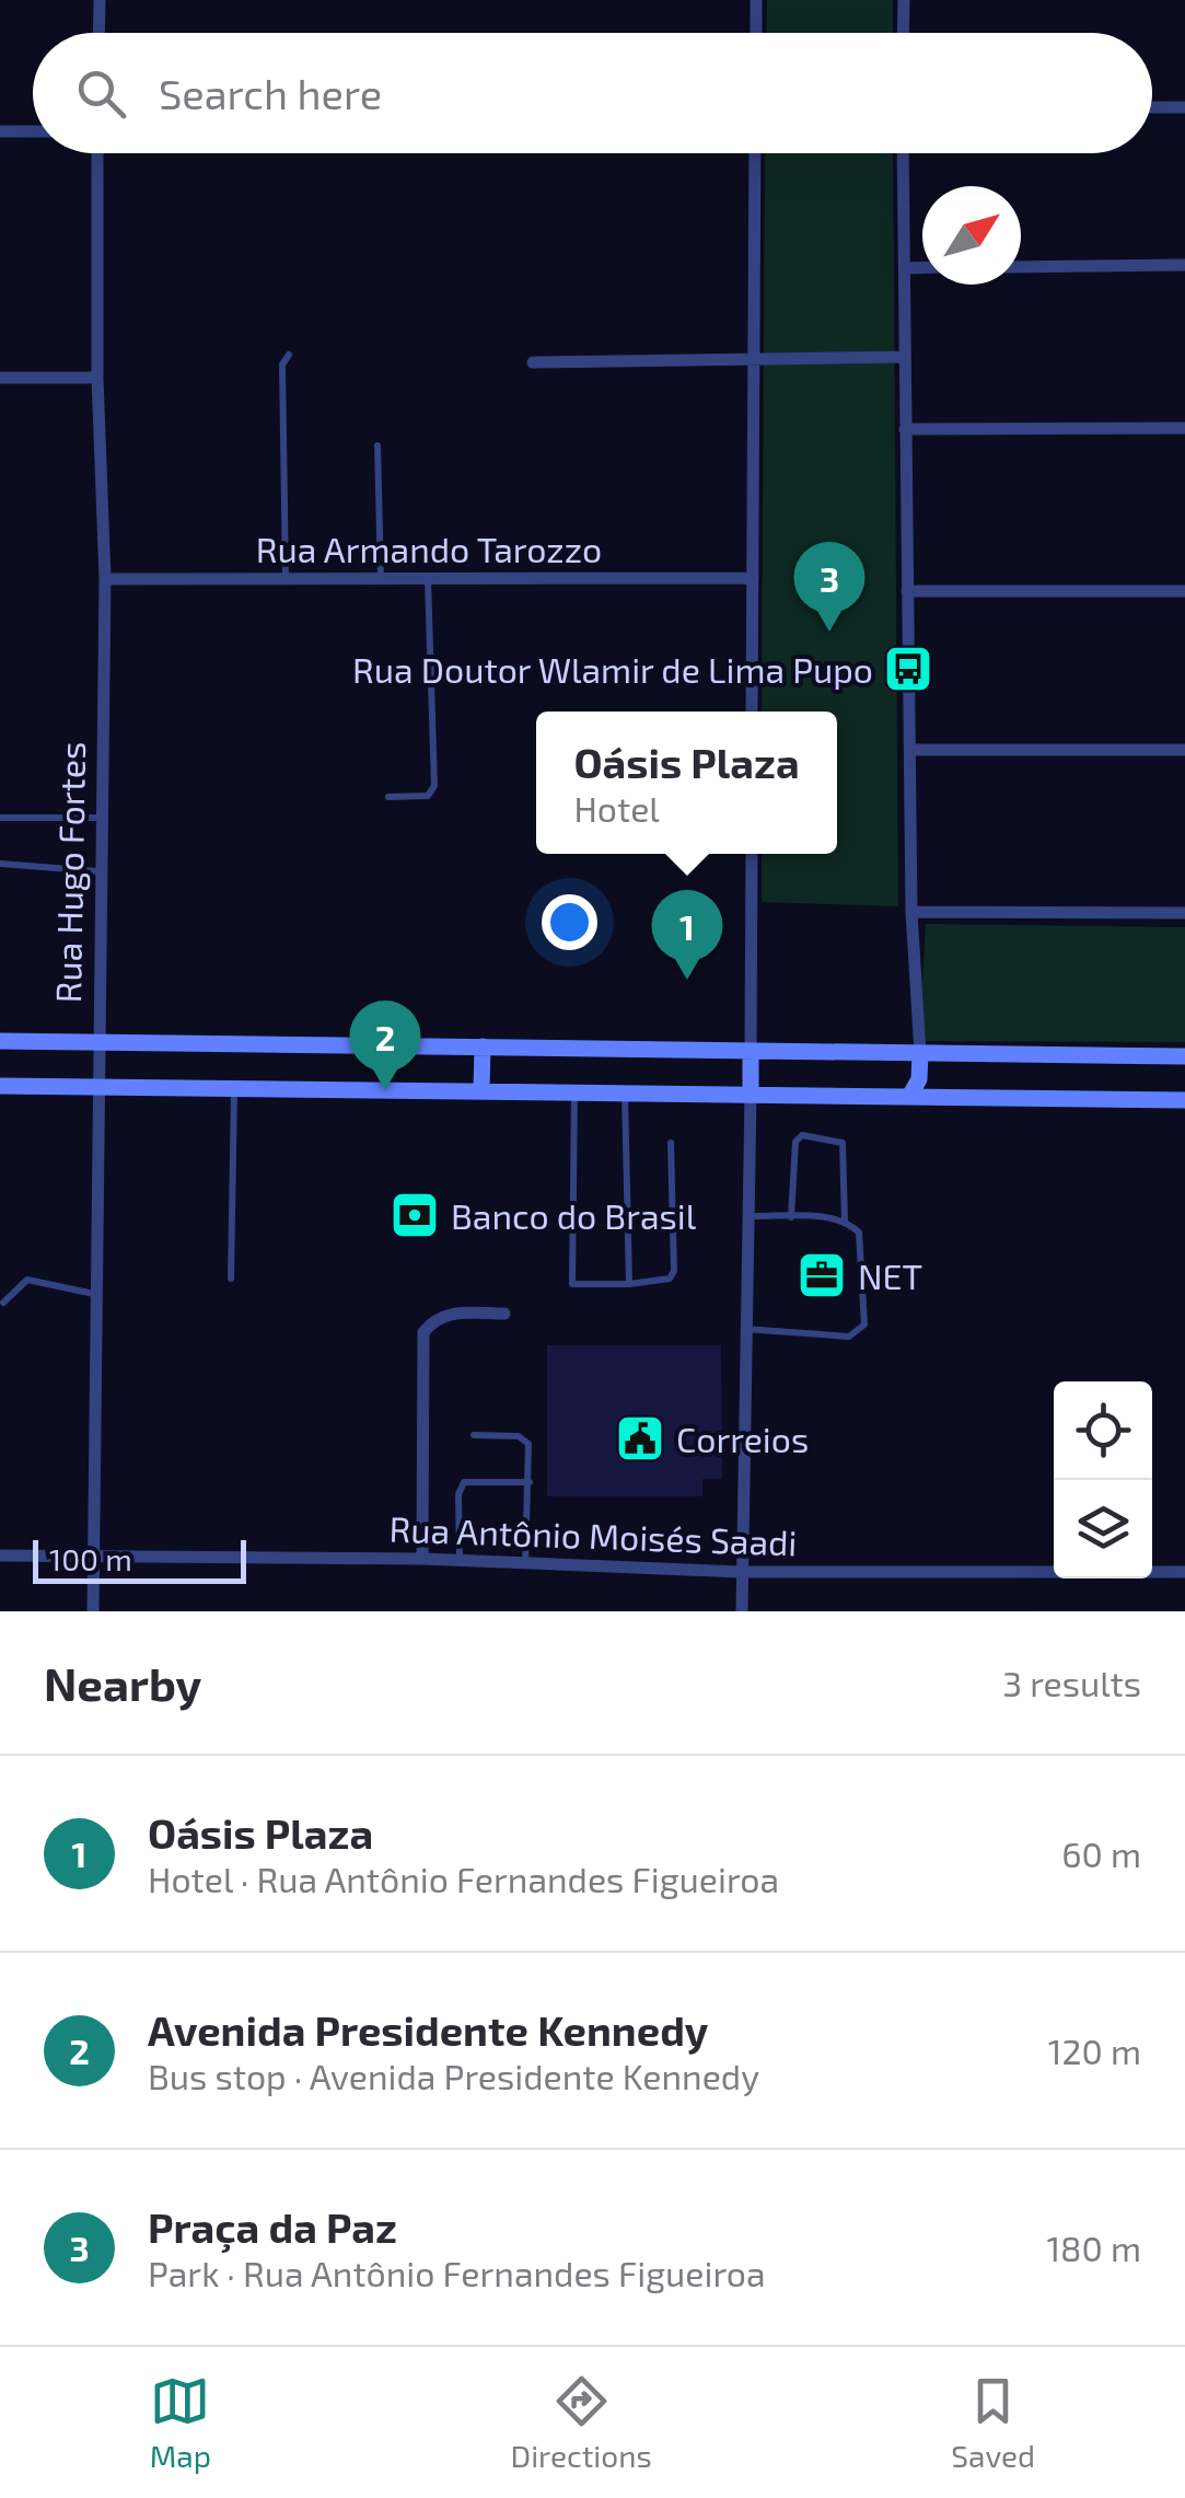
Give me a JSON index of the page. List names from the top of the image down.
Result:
{
  "streets": {
    "street": ["Rua Armando Tarozzo", "Rua Hugo Fortes", "Rua Antônio Moisés Saadi"]
  },
  "crossings": [
    ["Rua Armando Tarozzo", "Rua Hugo Fortes"],
    ["Rua Hugo Fortes", "Rua Antônio Moisés Saadi"]
  ],
  "places": {
    "bus stop": ["Rua Doutor Wlamir de Lima Pupo"],
    "bank": ["Banco do Brasil"],
    "office": ["NET"],
    "public building": ["Correios"]
  },
  "scale_bar": "100 m",
  "north": "top right",
  "page": {
    "search": "Search here",
    "pins": ["3", "1", "2"],
    "popup": ["Oásis Plaza", "Hotel"],
    "scale": "100 m",
    "heading": ["Nearby", "3 results"],
    "list": [
      {
        "mark": "1",
        "name": "Oásis Plaza",
        "note": "Hotel · Rua Antônio Fernandes Figueiroa",
        "value": "60 m"
      },
      {
        "mark": "2",
        "name": "Avenida Presidente Kennedy",
        "note": "Bus stop · Avenida Presidente Kennedy",
        "value": "120 m"
      },
      {
        "mark": "3",
        "name": "Praça da Paz",
        "note": "Park · Rua Antônio Fernandes Figueiroa",
        "value": "180 m"
      }
    ],
    "nav": ["Map", "Directions", "Saved"]
  }
}
